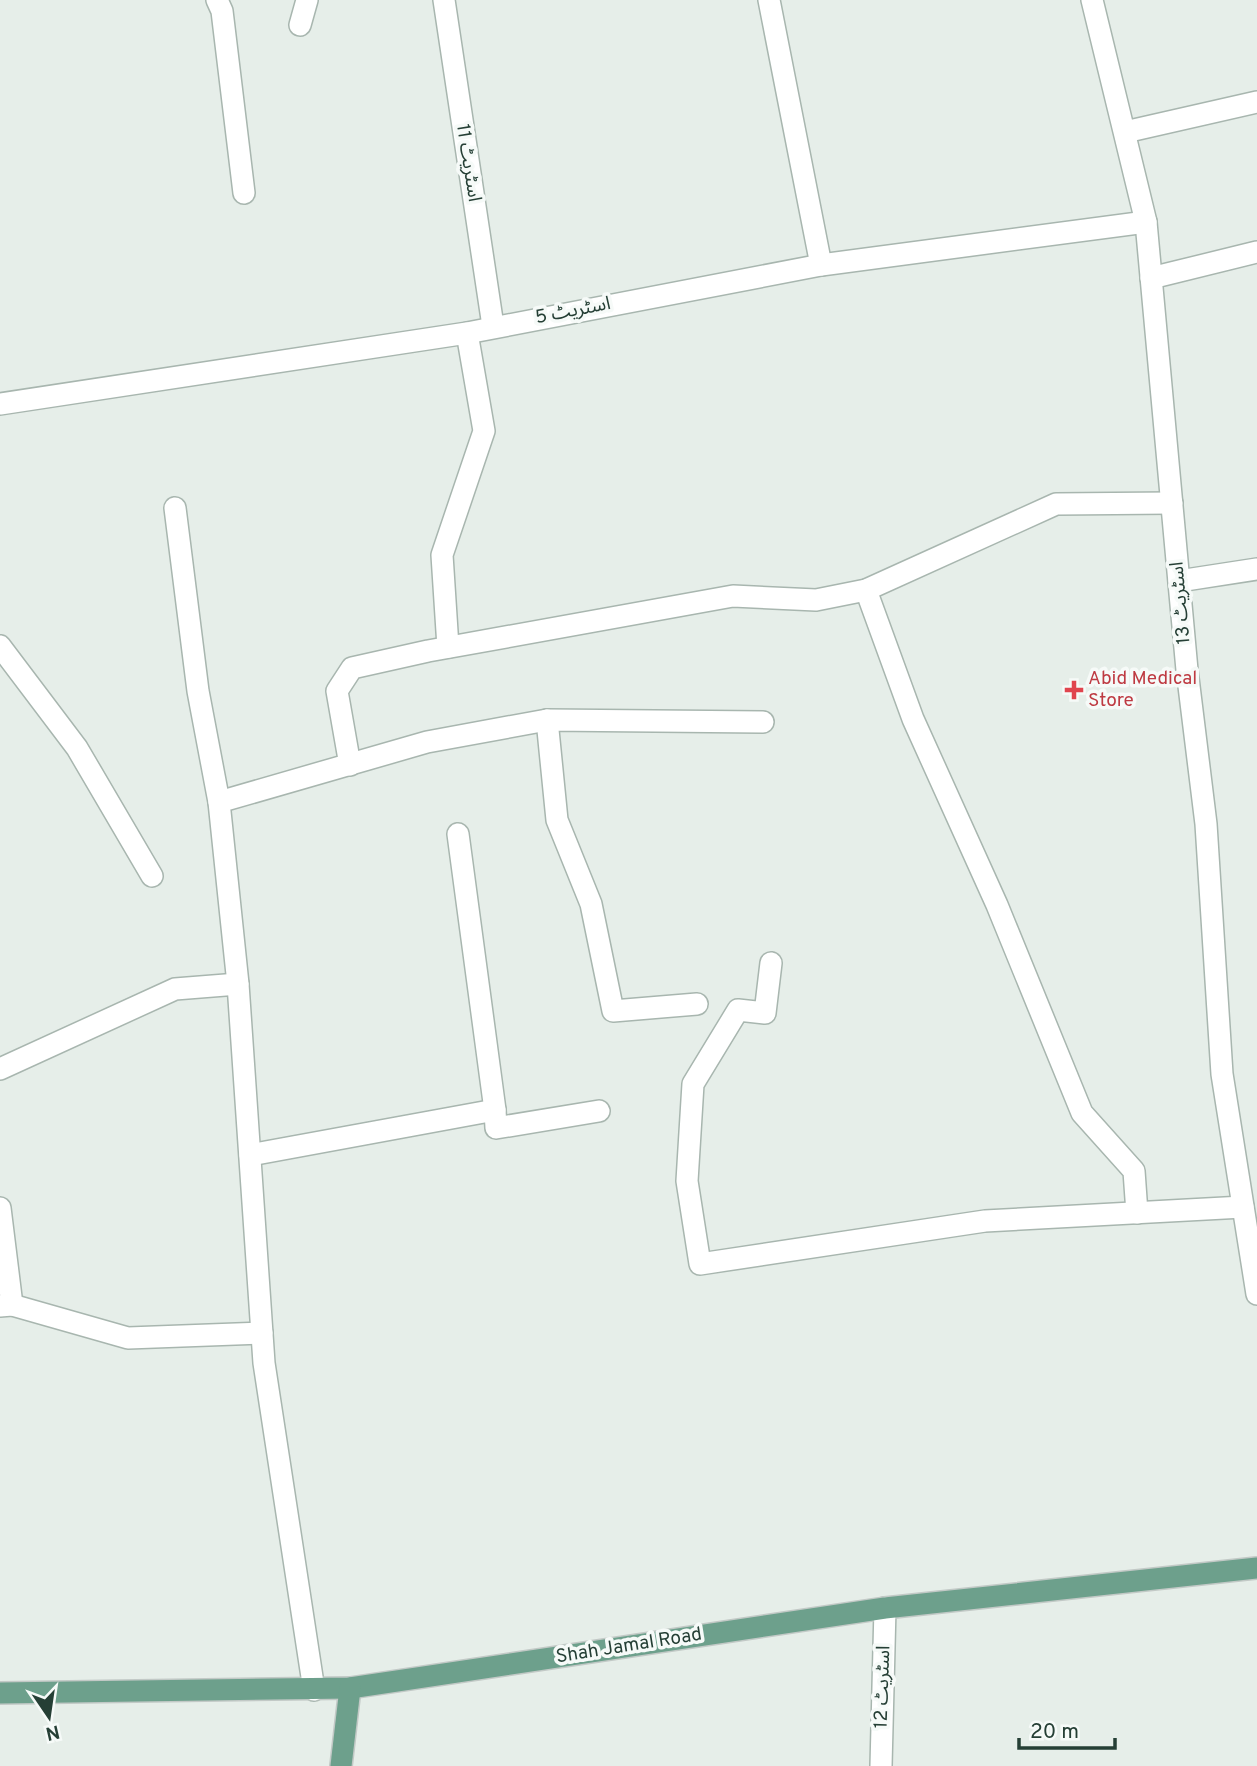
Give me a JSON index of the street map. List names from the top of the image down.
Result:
{
  "streets": {
    "main road": ["Shah Jamal Road"],
    "street": [
      "اسٹریٹ 11",
      "اسٹریٹ 5",
      "اسٹریٹ 13",
      "اسٹریٹ 12"
    ]
  },
  "crossings": [
    ["اسٹریٹ 11", "اسٹریٹ 5"],
    ["اسٹریٹ 5", "اسٹریٹ 13"],
    ["Shah Jamal Road", "اسٹریٹ 12"]
  ],
  "places": {
    "health": ["Abid Medical Store"]
  },
  "scale_bar": "20 m",
  "north": "bottom"
}
